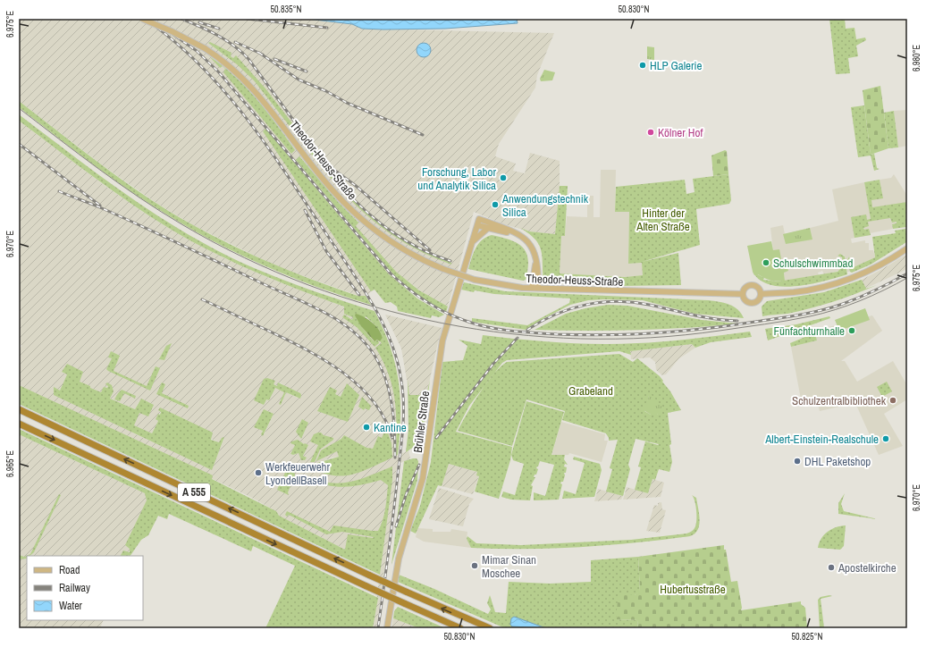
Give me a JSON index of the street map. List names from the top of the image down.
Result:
{
  "streets": {
    "highway": ["A 555"],
    "main road": ["Theodor-Heuss-Straße", "Brühler Straße"]
  },
  "parks": ["Hinter der Alten Straße", "Grabeland", "Hubertusstraße"],
  "places": [
    "HLP Galerie",
    "Kölner Hof",
    "Forschung, Labor und Analytik Silica",
    "Anwendungstechnik Silica",
    "Schulschwimmbad",
    "Fünfachturnhalle",
    "Schulzentralbibliothek",
    "Kantine",
    "Albert-Einstein-Realschule",
    "DHL Paketshop",
    "Werkfeuerwehr LyondellBasell",
    "Mimar Sinan Moschee",
    "Apostelkirche"
  ],
  "legend": ["Road", "Railway", "Water"],
  "coordinates": [
    "50.835°N",
    "50.830°N",
    "6.975°E",
    "6.980°E",
    "6.970°E",
    "6.965°E",
    "50.825°N"
  ]
}
